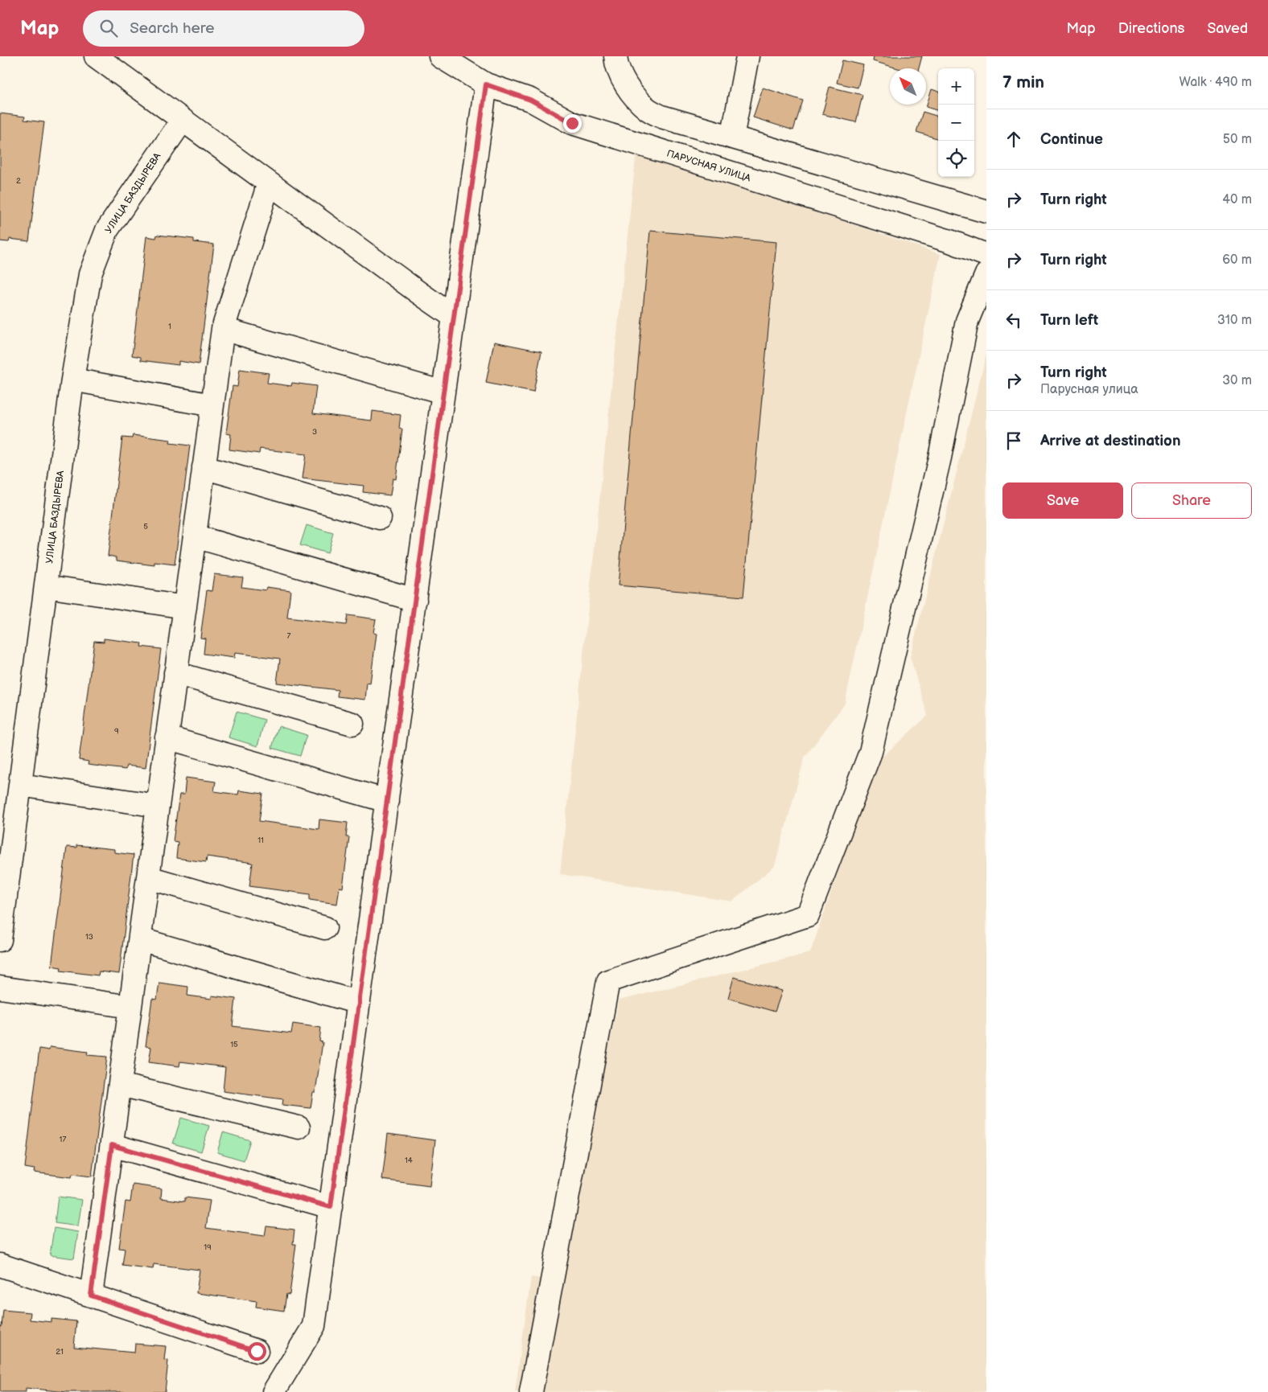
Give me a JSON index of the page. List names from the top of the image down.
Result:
{
  "streets": {
    "street": ["ПАРУСНАЯ УЛИЦА", "УЛИЦА БАЗДЫРЕВА"]
  },
  "house_numbers": [
    "2",
    "1",
    "3",
    "5",
    "7",
    "9",
    "11",
    "13",
    "15",
    "17",
    "14",
    "19",
    "21"
  ],
  "north": "top left",
  "page": {
    "header": "Map",
    "search": "Search here",
    "nav": ["Map", "Directions", "Saved"],
    "heading": ["7 min", "Walk · 490 m"],
    "map_buttons": ["+", "−"],
    "list": [
      ["Continue", "50 m"],
      ["Turn right", "40 m"],
      ["Turn right", "60 m"],
      ["Turn left", "310 m"],
      ["Turn right", "Парусная улица", "30 m"],
      "Arrive at destination"
    ],
    "buttons": ["Save", "Share"]
  }
}
